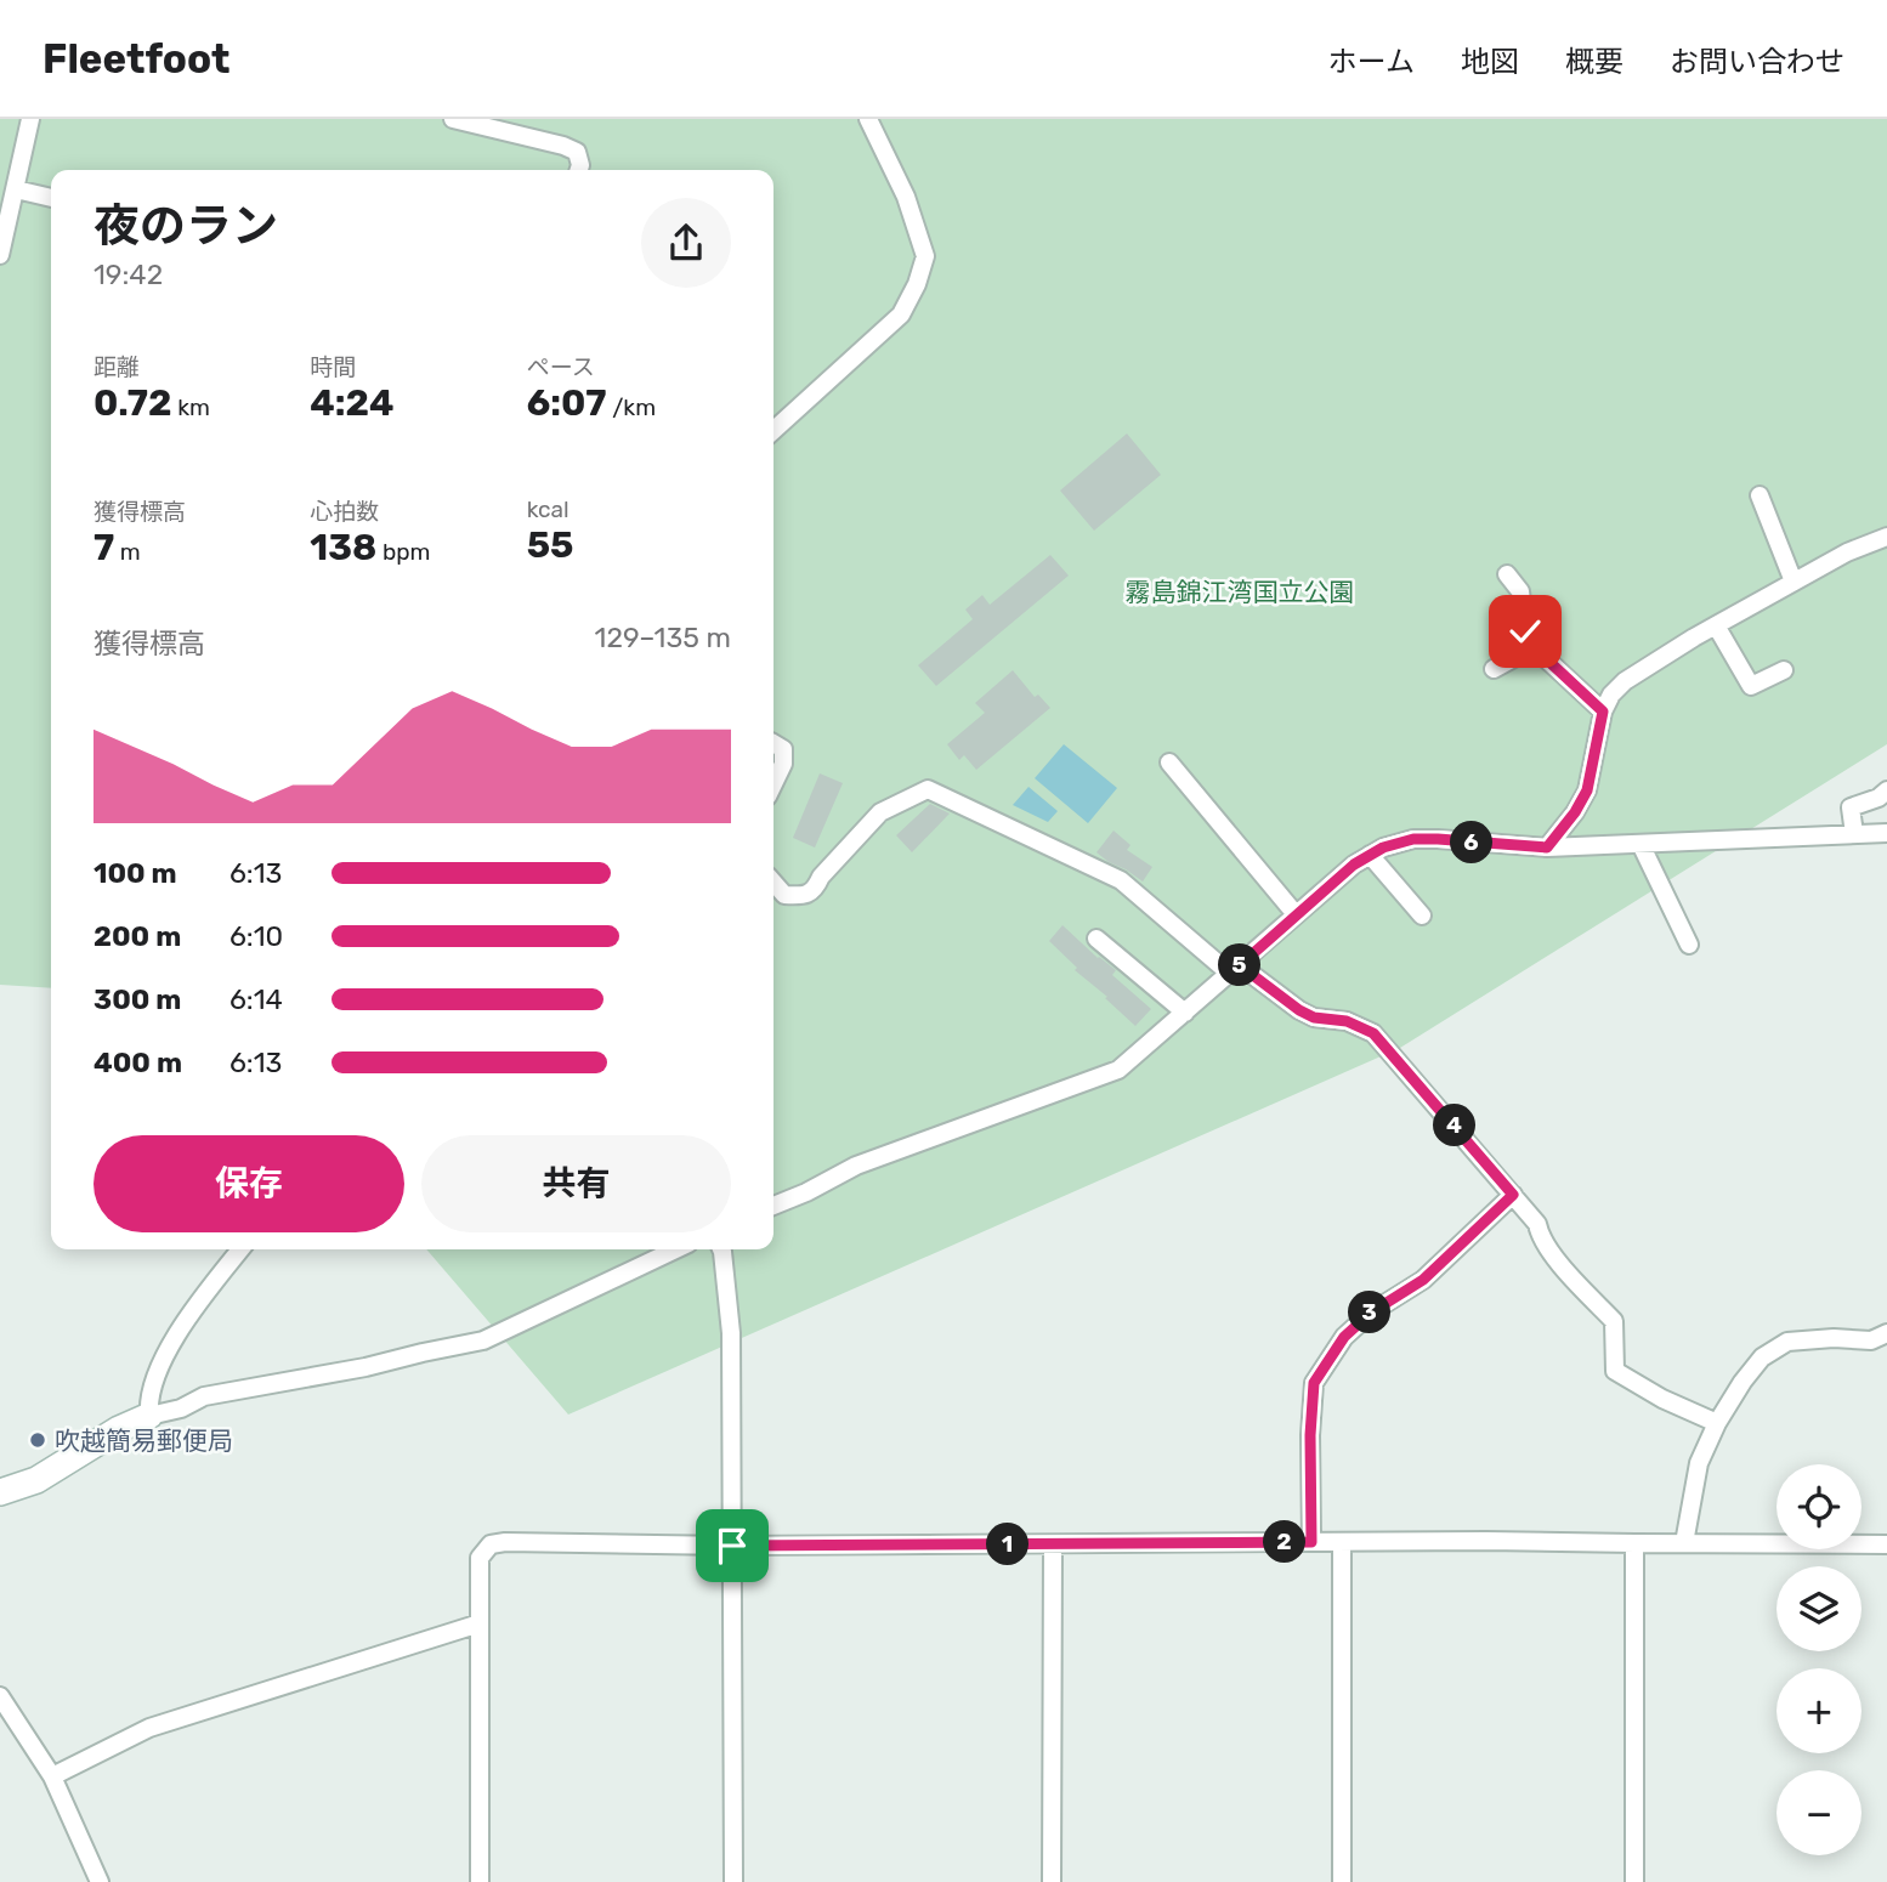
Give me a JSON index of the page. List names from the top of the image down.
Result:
{
  "parks": ["霧島錦江湾国立公園"],
  "places": ["吹越簡易郵便局"],
  "page": {
    "header": "Fleetfoot",
    "nav": [
      "ホーム",
      "地図",
      "概要",
      "お問い合わせ"
    ],
    "heading": ["夜のラン", "19:42"],
    "stats": [
      ["距離", "0.72 km"],
      ["時間", "4:24"],
      ["ペース", "6:07 /km"],
      ["獲得標高", "7 m"],
      ["心拍数", "138 bpm"],
      ["kcal", "55"]
    ],
    "chart": ["獲得標高", "129–135 m"],
    "pins": [
      "6",
      "5",
      "4",
      "3",
      "2",
      "1"
    ],
    "list": [
      {
        "name": "100 m",
        "note": "6:13"
      },
      {
        "name": "200 m",
        "note": "6:10"
      },
      {
        "name": "300 m",
        "note": "6:14"
      },
      {
        "name": "400 m",
        "note": "6:13"
      }
    ],
    "buttons": ["保存", "共有"],
    "map_buttons": ["+", "−"]
  }
}
